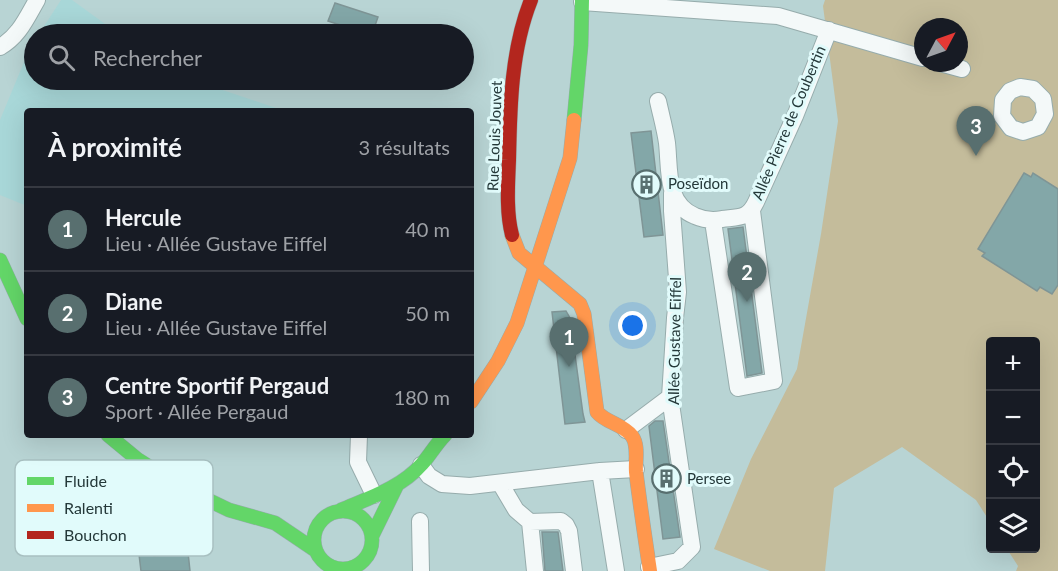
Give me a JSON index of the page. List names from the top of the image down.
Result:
{
  "streets": {
    "street": ["Allée Pierre de Coubertin", "Rue Louis Jouvet", "Allée Gustave Eiffel"]
  },
  "places": {
    "building": ["Poseïdon", "Persee"]
  },
  "legend": ["Fluide", "Ralenti", "Bouchon"],
  "north": "top right",
  "page": {
    "search": "Rechercher",
    "pins": ["3", "2", "1"],
    "heading": ["À proximité", "3 résultats"],
    "list": [
      {
        "mark": "1",
        "name": "Hercule",
        "note": "Lieu · Allée Gustave Eiffel",
        "value": "40 m"
      },
      {
        "mark": "2",
        "name": "Diane",
        "note": "Lieu · Allée Gustave Eiffel",
        "value": "50 m"
      },
      {
        "mark": "3",
        "name": "Centre Sportif Pergaud",
        "note": "Sport · Allée Pergaud",
        "value": "180 m"
      }
    ],
    "map_buttons": ["+", "−"]
  }
}
